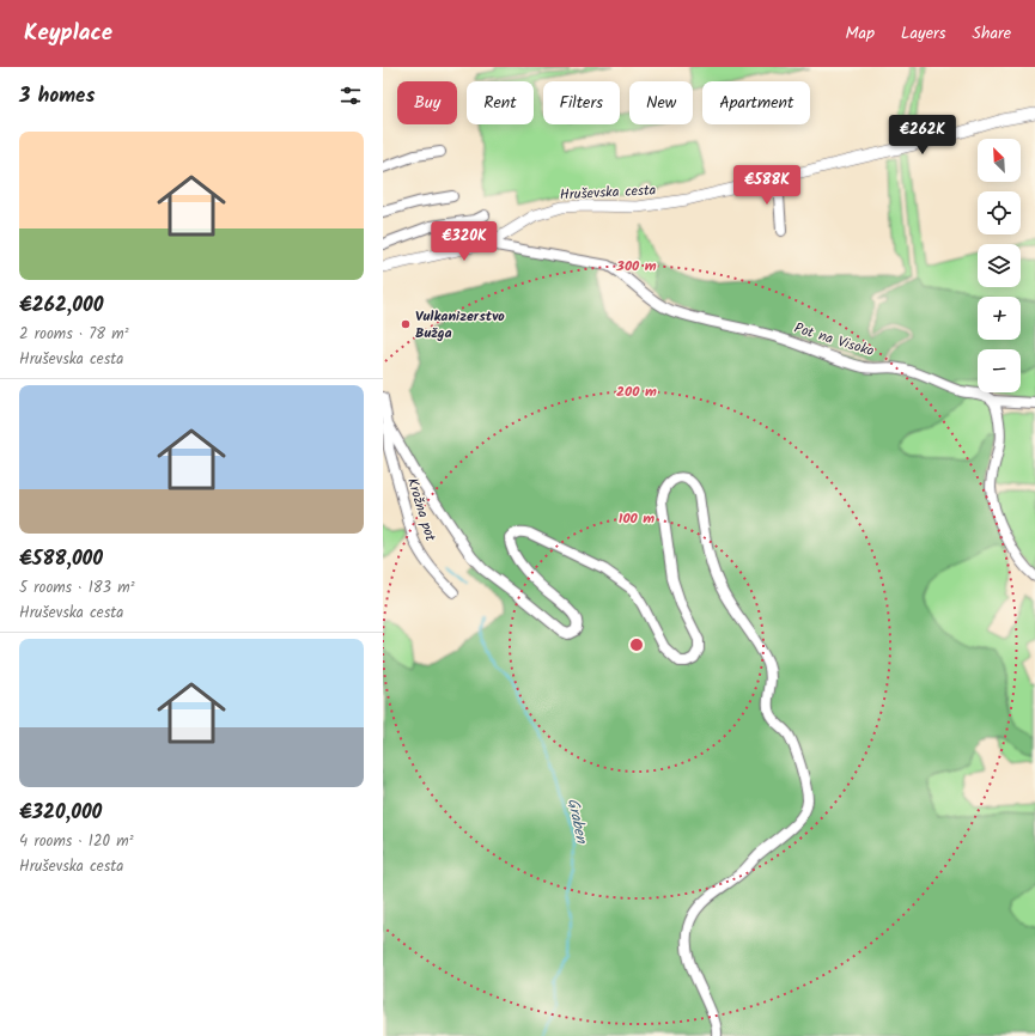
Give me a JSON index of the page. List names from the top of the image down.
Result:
{
  "streets": {
    "street": ["Hruševska cesta", "Pot na Visoko", "Krožna pot"]
  },
  "crossings": [
    ["Hruševska cesta", "Pot na Visoko"]
  ],
  "water": ["Graben"],
  "places": ["Vulkanizerstvo Bužga"],
  "north": "top left",
  "page": {
    "header": "Keyplace",
    "nav": ["Map", "Layers", "Share"],
    "heading": "3 homes",
    "chip": [
      "Buy",
      "Rent",
      "Filters",
      "New",
      "Apartment"
    ],
    "price": ["€262K", "€588K", "€320K"],
    "list": [
      {
        "name": "€262,000",
        "note": "2 rooms · 78 m² · Hruševska cesta"
      },
      {
        "name": "€588,000",
        "note": "5 rooms · 183 m² · Hruševska cesta"
      },
      {
        "name": "€320,000",
        "note": "4 rooms · 120 m² · Hruševska cesta"
      }
    ],
    "map_buttons": ["+", "−"]
  },
  "rings": ["300 m", "200 m", "100 m"]
}
